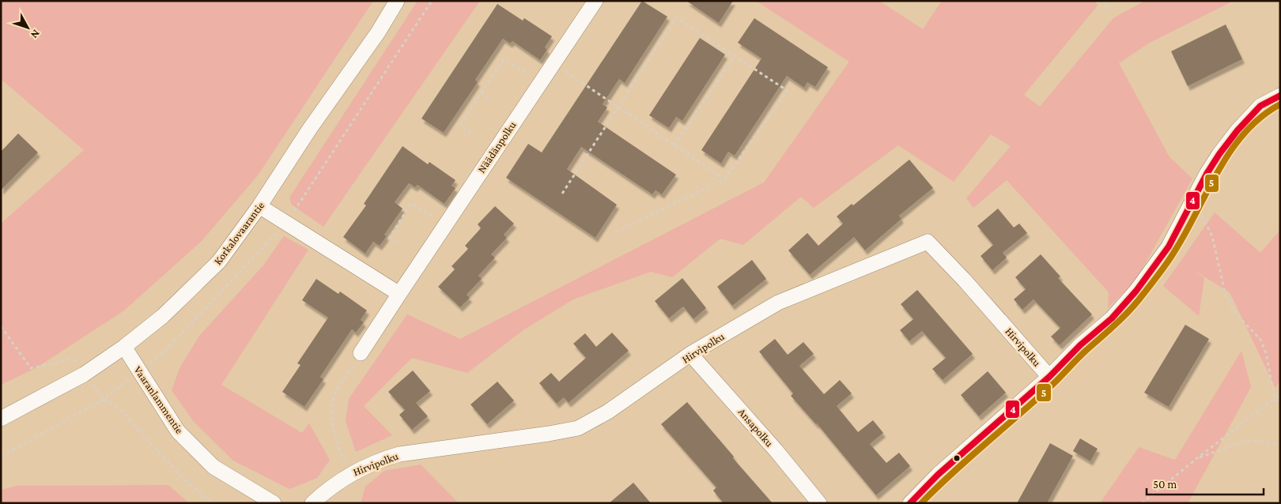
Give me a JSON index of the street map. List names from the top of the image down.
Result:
{
  "streets": {
    "street": [
      "Näädänpolku",
      "Korkalovaarantie",
      "Hirvipolku",
      "Vaaranlammentie",
      "Ansapolku"
    ]
  },
  "crossings": [
    ["Korkalovaarantie", "Vaaranlammentie"],
    ["Hirvipolku", "Ansapolku"]
  ],
  "lines": ["transit line 4", "transit line 5"],
  "scale_bar": "50 m",
  "north": "bottom right"
}
